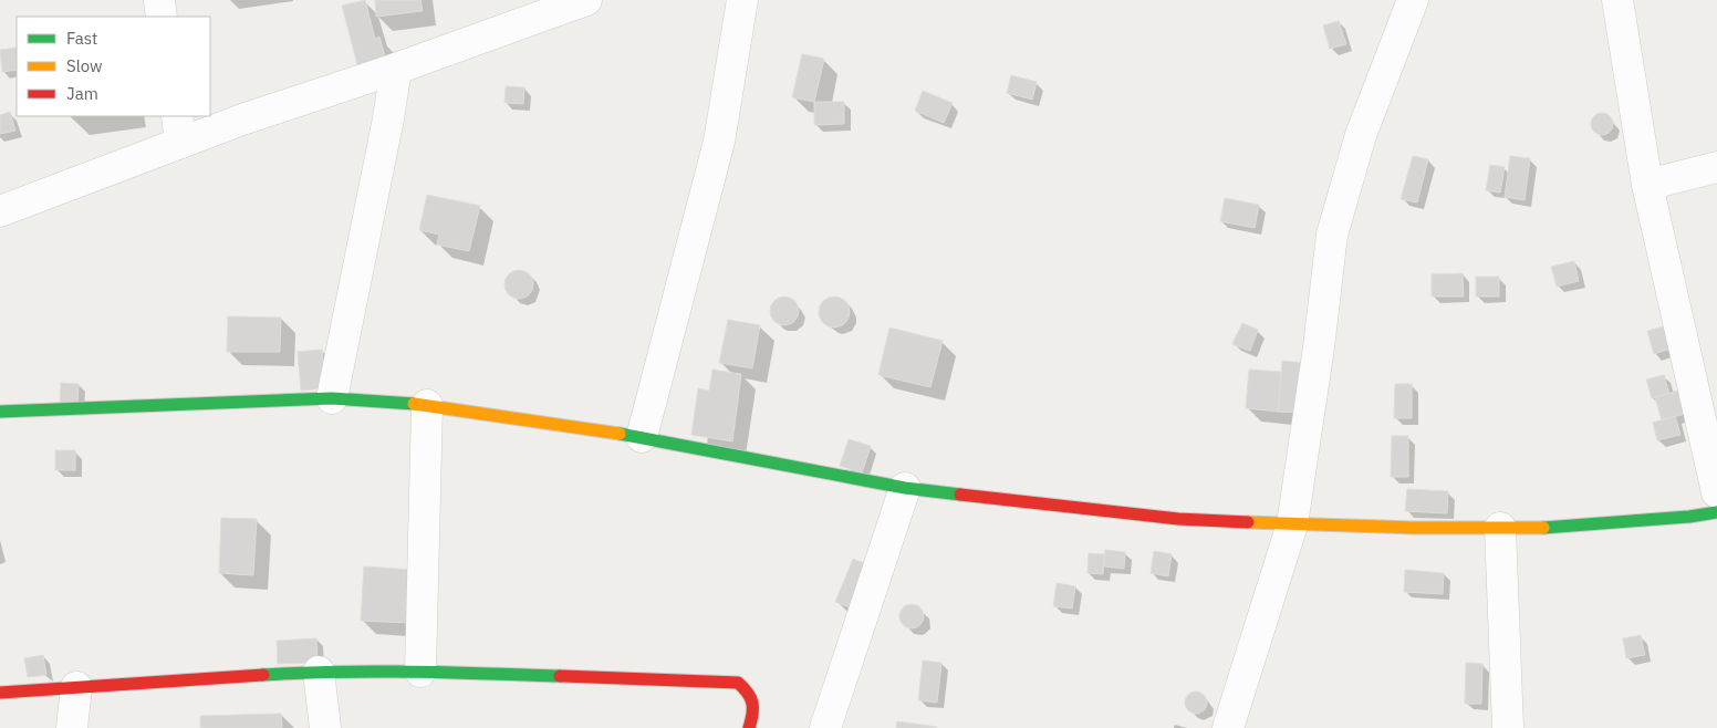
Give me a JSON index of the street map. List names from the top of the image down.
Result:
{
  "legend": ["Fast", "Slow", "Jam"]
}
